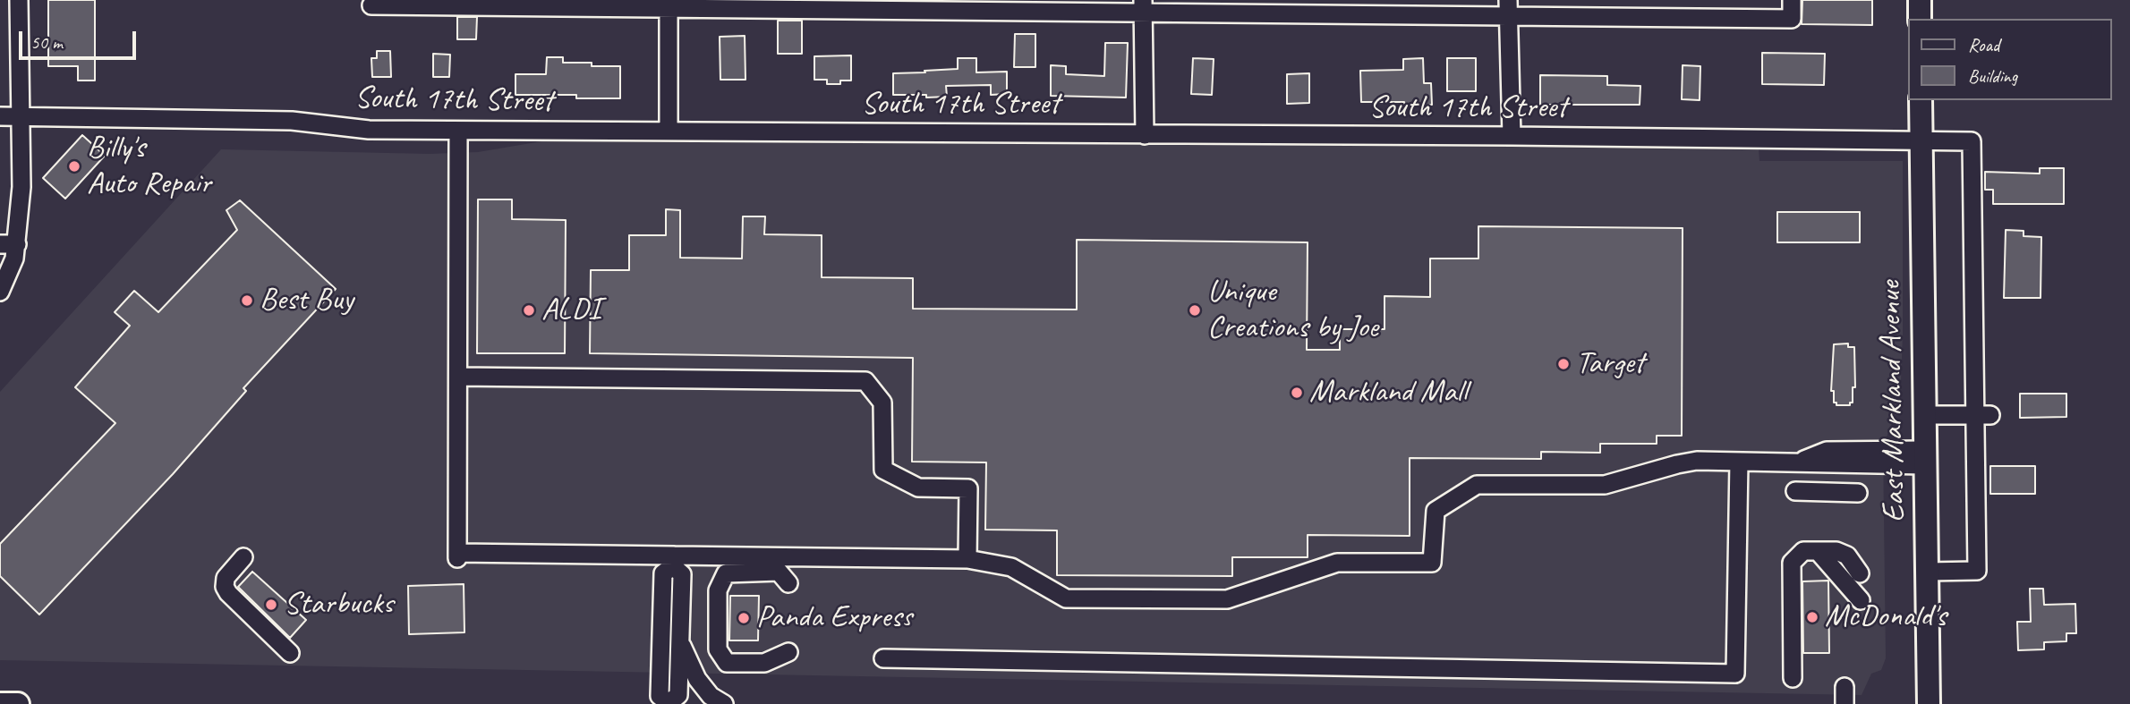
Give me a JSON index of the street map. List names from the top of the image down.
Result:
{
  "streets": {
    "main road": ["East Markland Avenue"],
    "street": ["South 17th Street"]
  },
  "crossings": [
    ["South 17th Street", "East Markland Avenue"]
  ],
  "places": [
    "Billy's Auto Repair",
    "Best Buy",
    "ALDI",
    "Unique Creations by Joe",
    "Target",
    "Markland Mall",
    "Starbucks",
    "McDonald's",
    "Panda Express"
  ],
  "legend": ["Road", "Building"],
  "scale_bar": "50 m"
}
